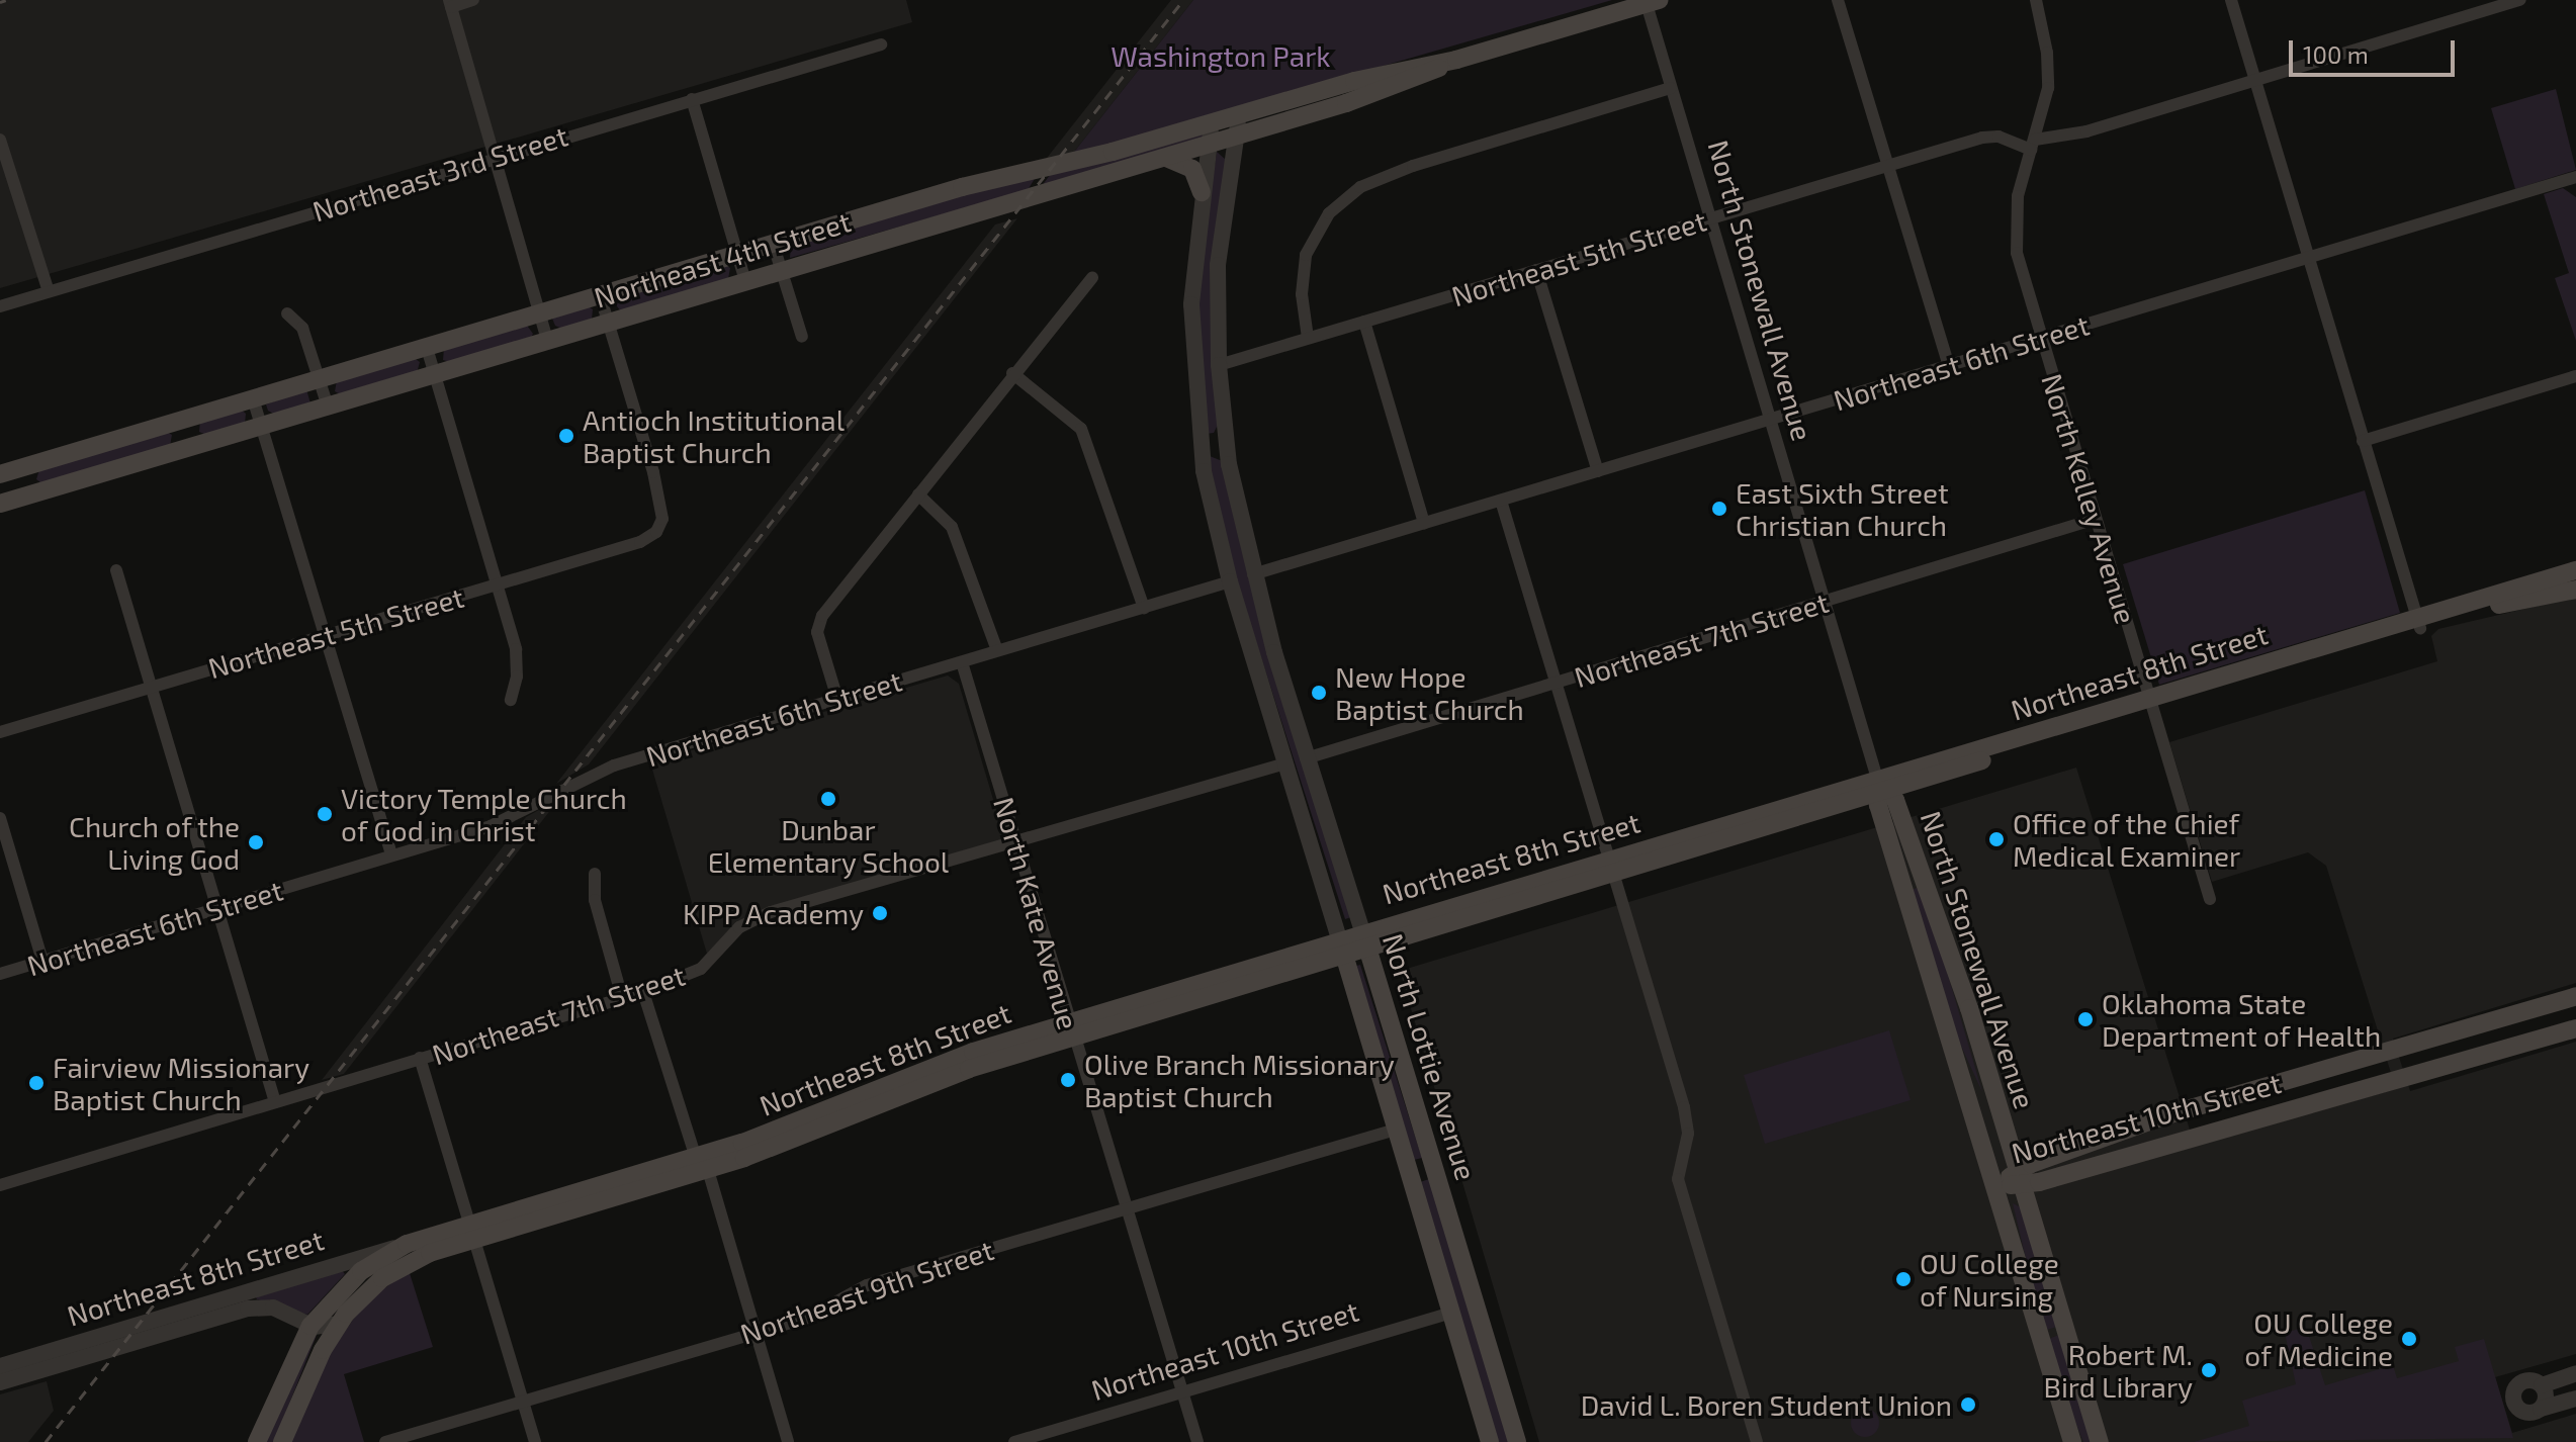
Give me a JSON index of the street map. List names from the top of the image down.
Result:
{
  "streets": {
    "main road": [
      "Northeast 4th Street",
      "North Stonewall Avenue",
      "Northeast 8th Street",
      "North Lottie Avenue",
      "Northeast 10th Street"
    ],
    "street": [
      "Northeast 3rd Street",
      "Northeast 5th Street",
      "Northeast 6th Street",
      "North Kelley Avenue",
      "Northeast 7th Street",
      "North Kate Avenue",
      "Northeast 9th Street"
    ]
  },
  "crossings": [
    ["Northeast 5th Street", "Northeast 4th Street"],
    ["Northeast 5th Street", "North Stonewall Avenue"],
    ["Northeast 5th Street", "North Kelley Avenue"],
    ["Northeast 5th Street", "North Lottie Avenue"],
    ["Northeast 4th Street", "North Stonewall Avenue"],
    ["Northeast 4th Street", "North Lottie Avenue"],
    ["North Stonewall Avenue", "Northeast 6th Street"],
    ["North Stonewall Avenue", "Northeast 7th Street"],
    ["North Stonewall Avenue", "Northeast 8th Street"],
    ["North Stonewall Avenue", "Northeast 10th Street"],
    ["Northeast 6th Street", "North Kelley Avenue"],
    ["Northeast 6th Street", "North Kate Avenue"],
    ["Northeast 6th Street", "North Lottie Avenue"],
    ["North Kelley Avenue", "Northeast 7th Street"],
    ["North Kelley Avenue", "Northeast 8th Street"],
    ["Northeast 7th Street", "North Kate Avenue"],
    ["Northeast 7th Street", "North Lottie Avenue"],
    ["Northeast 8th Street", "North Kate Avenue"],
    ["Northeast 8th Street", "North Lottie Avenue"],
    ["North Kate Avenue", "Northeast 10th Street"],
    ["North Kate Avenue", "Northeast 9th Street"],
    ["North Lottie Avenue", "Northeast 10th Street"],
    ["North Lottie Avenue", "Northeast 9th Street"]
  ],
  "parks": ["Washington Park"],
  "places": [
    "Antioch Institutional Baptist Church",
    "East Sixth Street Christian Church",
    "New Hope Baptist Church",
    "Dunbar Elementary School",
    "Victory Temple Church of God in Christ",
    "Office of the Chief Medical Examiner",
    "Church of the Living God",
    "KIPP Academy",
    "Oklahoma State Department of Health",
    "Olive Branch Missionary Baptist Church",
    "Fairview Missionary Baptist Church",
    "OU College of Nursing",
    "OU College of Medicine",
    "Robert M. Bird Library",
    "David L. Boren Student Union"
  ],
  "scale_bar": "100 m"
}
